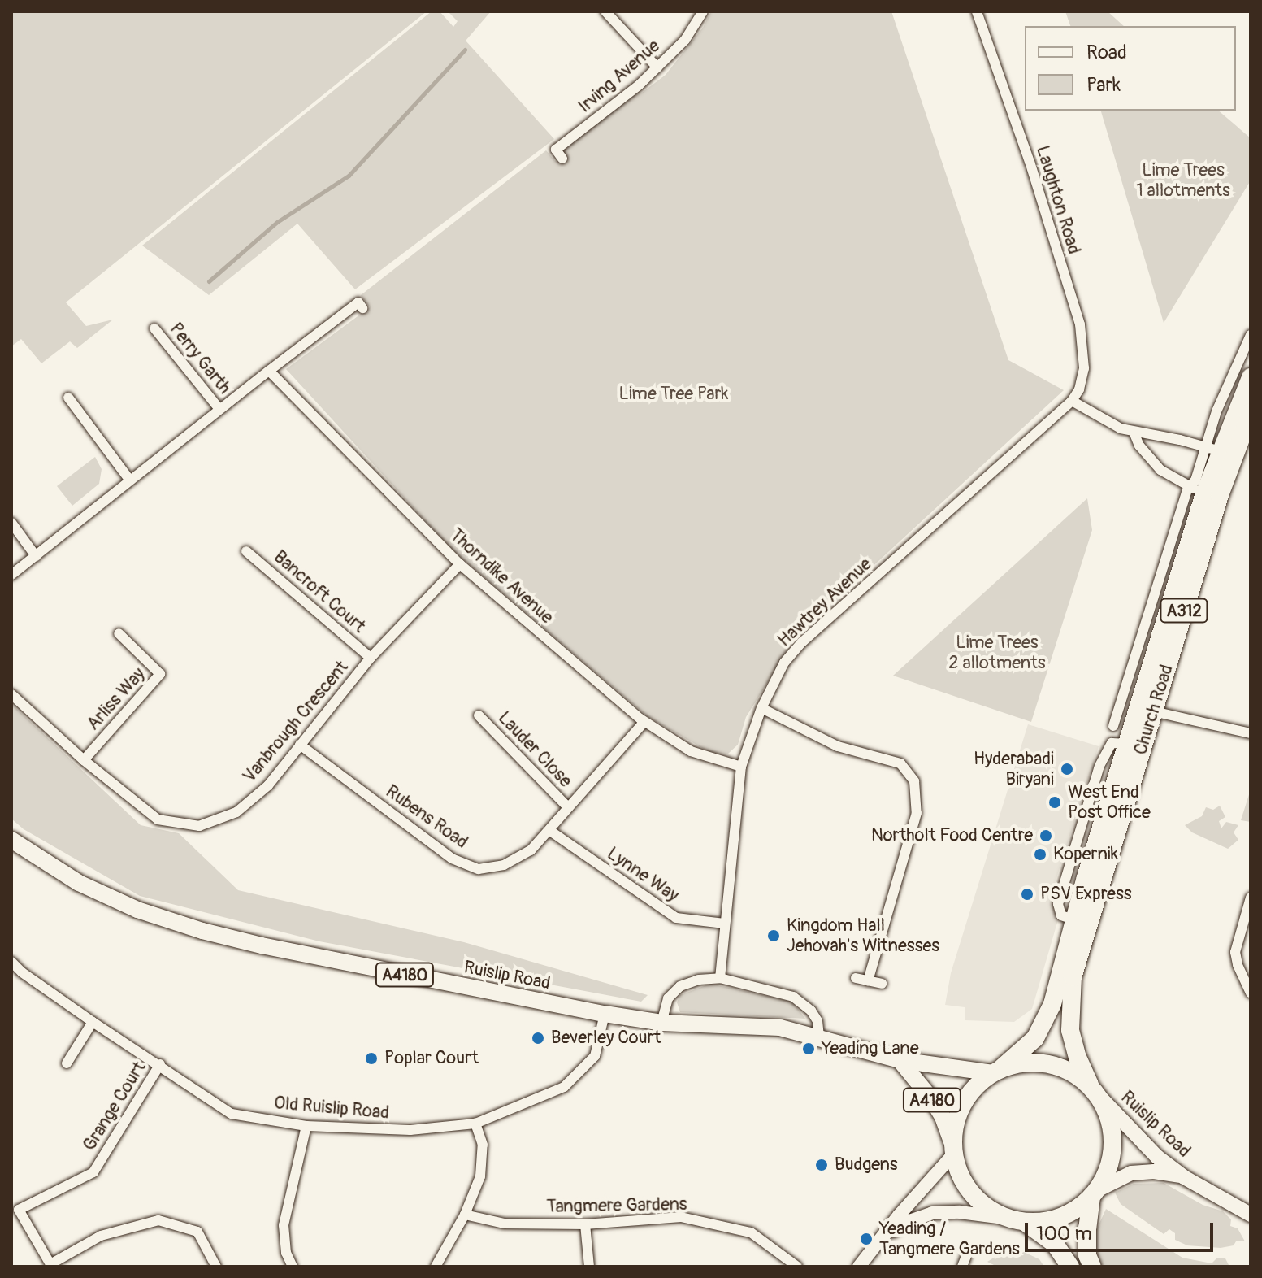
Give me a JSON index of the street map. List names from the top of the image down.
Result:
{
  "streets": {
    "highway": ["A312", "Church Road"],
    "main road": ["A4180", "Ruislip Road"],
    "street": [
      "Irving Avenue",
      "Laughton Road",
      "Perry Garth",
      "Thorndike Avenue",
      "Bancroft Court",
      "Hawtrey Avenue",
      "Arliss Way",
      "Vanbrough Crescent",
      "Lauder Close",
      "Rubens Road",
      "Lynne Way",
      "Grange Court",
      "Old Ruislip Road",
      "Tangmere Gardens"
    ]
  },
  "crossings": [
    ["Laughton Road", "Hawtrey Avenue"],
    ["Thorndike Avenue", "Hawtrey Avenue"],
    ["Thorndike Avenue", "Vanbrough Crescent"],
    ["Thorndike Avenue", "Rubens Road"],
    ["Bancroft Court", "Vanbrough Crescent"],
    ["Hawtrey Avenue", "Lynne Way"],
    ["A312", "Church Road"],
    ["A312", "A4180"],
    ["A312", "Ruislip Road"],
    ["Arliss Way", "Vanbrough Crescent"],
    ["Church Road", "A4180"],
    ["Church Road", "Ruislip Road"],
    ["Vanbrough Crescent", "Rubens Road"],
    ["Lauder Close", "Rubens Road"],
    ["Rubens Road", "Lynne Way"],
    ["A4180", "Ruislip Road"],
    ["Ruislip Road", "Old Ruislip Road"],
    ["Grange Court", "Old Ruislip Road"]
  ],
  "parks": ["Lime Trees 1 allotments", "Lime Tree Park", "Lime Trees 2 allotments"],
  "places": [
    "Hyderabadi Biryani",
    "West End Post Office",
    "Northolt Food Centre",
    "Kopernik",
    "PSV Express",
    "Kingdom Hall Jehovah's Witnesses",
    "Beverley Court",
    "Yeading Lane",
    "Poplar Court",
    "Budgens",
    "Yeading / Tangmere Gardens"
  ],
  "legend": ["Road", "Park"],
  "scale_bar": "100 m"
}
